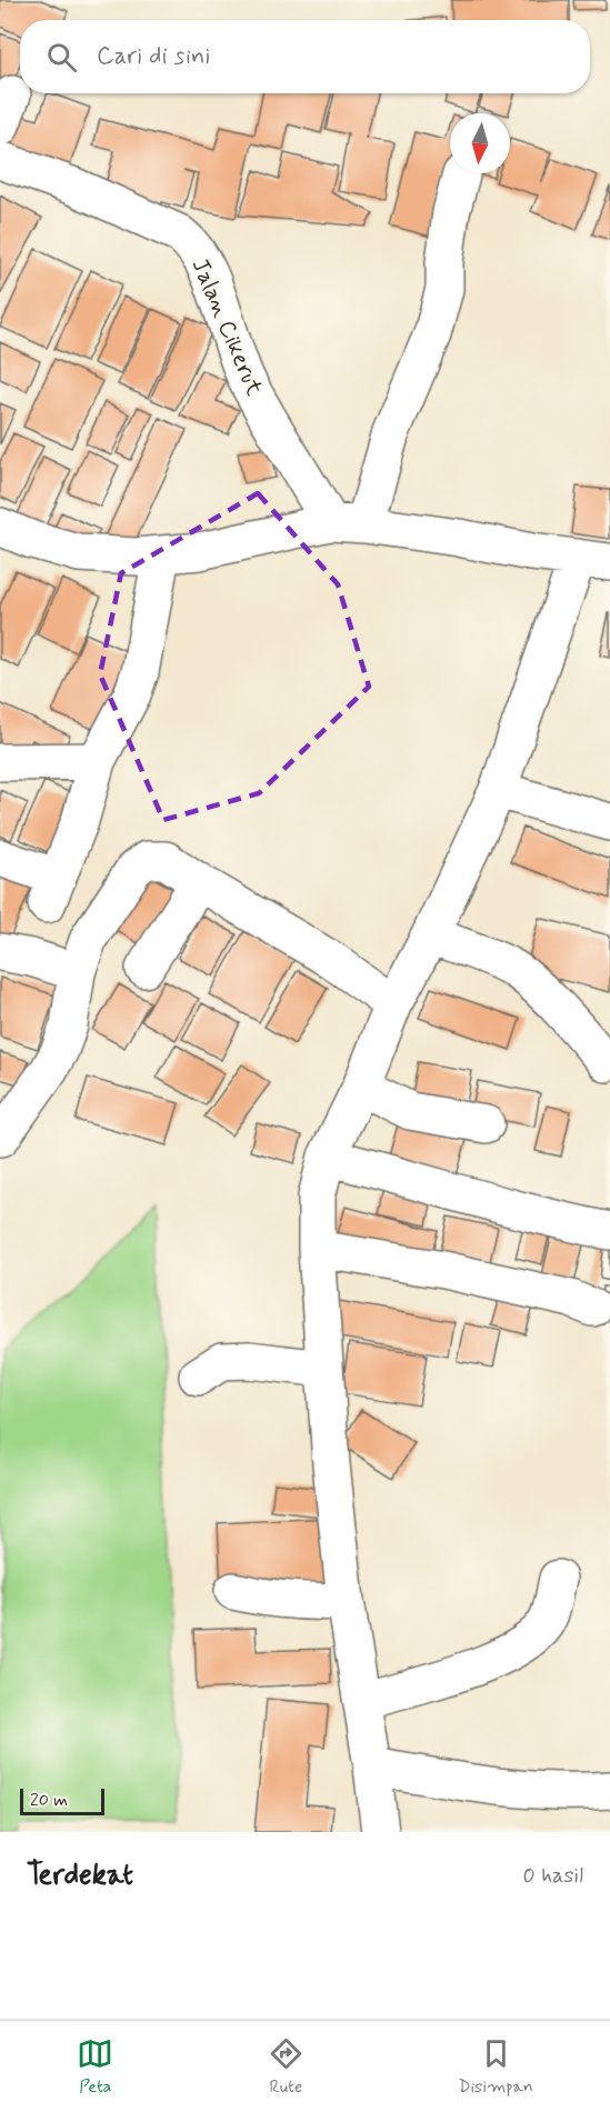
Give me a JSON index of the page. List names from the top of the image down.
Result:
{
  "streets": {
    "street": ["Jalan Cikerut"]
  },
  "scale_bar": "20 m",
  "north": "bottom",
  "page": {
    "search": "Cari di sini",
    "scale": "20 m",
    "heading": ["Terdekat", "0 hasil"],
    "nav": ["Peta", "Rute", "Disimpan"]
  }
}
